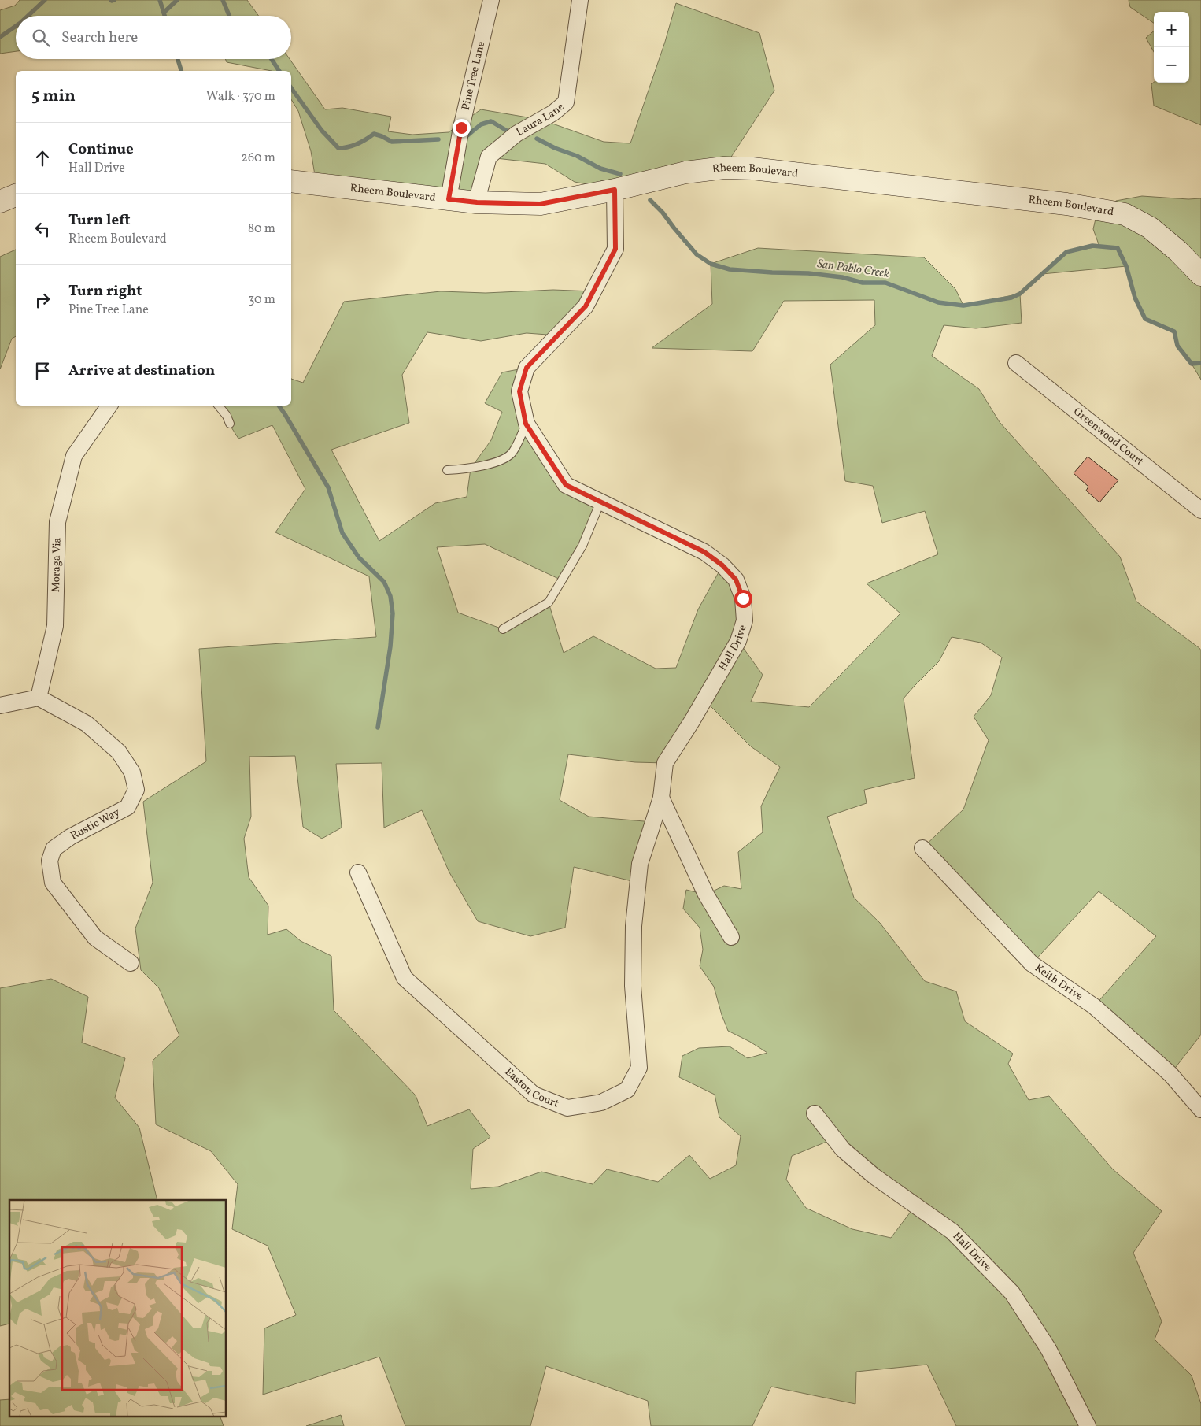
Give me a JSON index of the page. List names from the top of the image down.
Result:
{
  "streets": {
    "street": [
      "Pine Tree Lane",
      "Laura Lane",
      "Rheem Boulevard",
      "Greenwood Court",
      "Moraga Via",
      "Hall Drive",
      "Rustic Way",
      "Keith Drive",
      "Easton Court"
    ]
  },
  "crossings": [
    ["Pine Tree Lane", "Rheem Boulevard"],
    ["Laura Lane", "Rheem Boulevard"],
    ["Rheem Boulevard", "Hall Drive"],
    ["Moraga Via", "Rustic Way"],
    ["Hall Drive", "Easton Court"]
  ],
  "water": ["San Pablo Creek"],
  "page": {
    "map_buttons": ["+", "−"],
    "search": "Search here",
    "heading": ["5 min", "Walk · 370 m"],
    "list": [
      ["Continue", "Hall Drive", "260 m"],
      ["Turn left", "Rheem Boulevard", "80 m"],
      ["Turn right", "Pine Tree Lane", "30 m"],
      "Arrive at destination"
    ]
  }
}
